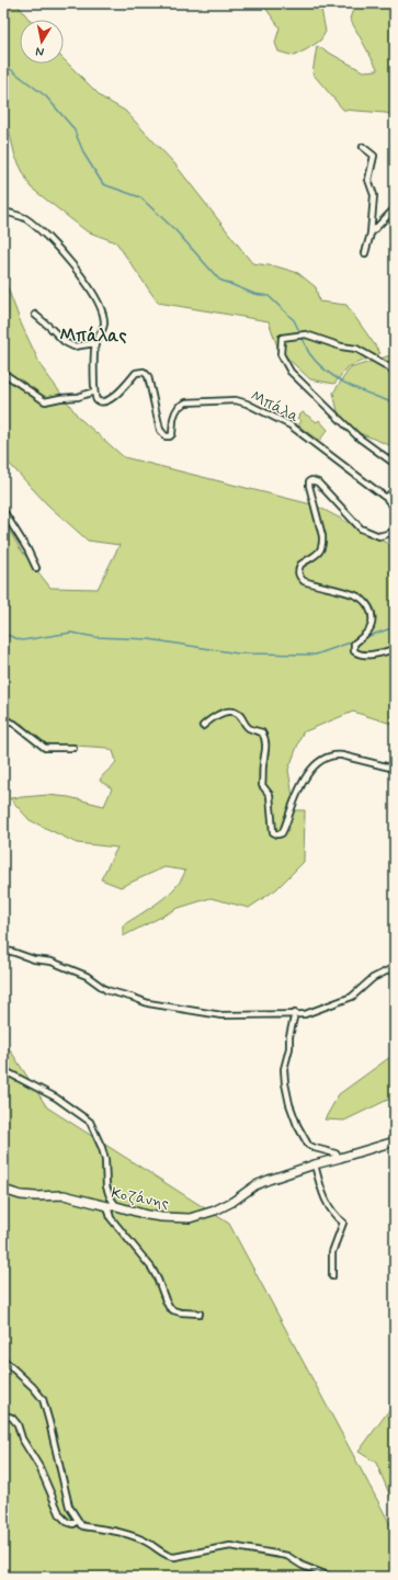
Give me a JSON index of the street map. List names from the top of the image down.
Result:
{
  "streets": {
    "street": ["Μπάλα", "Κοζάνης"]
  },
  "districts": ["Μπάλας"],
  "north": "bottom"
}
